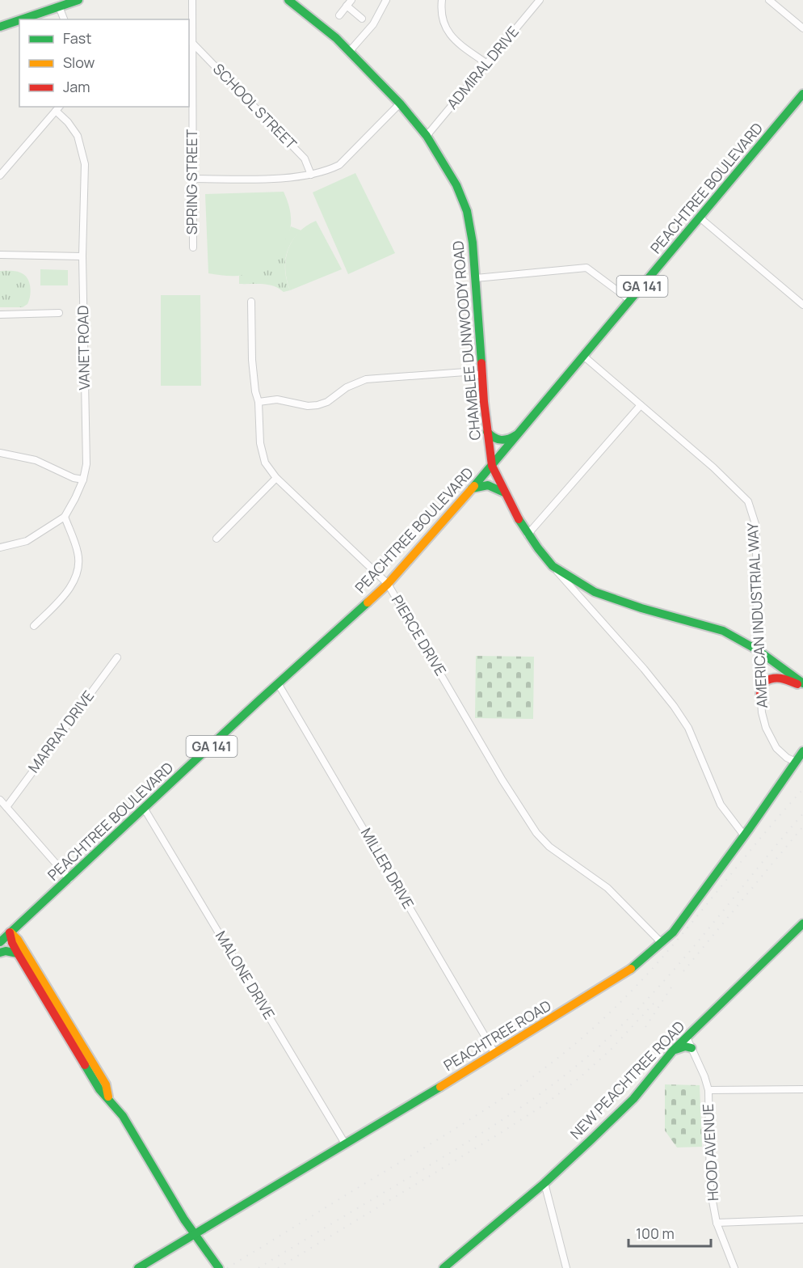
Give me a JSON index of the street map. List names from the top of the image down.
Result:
{
  "streets": {
    "main road": [
      "PEACHTREE BOULEVARD",
      "GA 141",
      "CHAMBLEE DUNWOODY ROAD",
      "PEACHTREE ROAD",
      "NEW PEACHTREE ROAD"
    ],
    "street": [
      "ADMIRAL DRIVE",
      "SCHOOL STREET",
      "SPRING STREET",
      "VANET ROAD",
      "AMERICAN INDUSTRIAL WAY",
      "PIERCE DRIVE",
      "MARRAY DRIVE",
      "MILLER DRIVE",
      "MALONE DRIVE",
      "HOOD AVENUE"
    ]
  },
  "crossings": [
    ["ADMIRAL DRIVE", "CHAMBLEE DUNWOODY ROAD"],
    ["SCHOOL STREET", "SPRING STREET"],
    ["PEACHTREE BOULEVARD", "CHAMBLEE DUNWOODY ROAD"],
    ["PEACHTREE BOULEVARD", "AMERICAN INDUSTRIAL WAY"],
    ["PEACHTREE BOULEVARD", "PIERCE DRIVE"],
    ["PEACHTREE BOULEVARD", "MILLER DRIVE"],
    ["PEACHTREE BOULEVARD", "MALONE DRIVE"],
    ["CHAMBLEE DUNWOODY ROAD", "AMERICAN INDUSTRIAL WAY"],
    ["AMERICAN INDUSTRIAL WAY", "PEACHTREE ROAD"],
    ["PIERCE DRIVE", "PEACHTREE ROAD"],
    ["MILLER DRIVE", "PEACHTREE ROAD"],
    ["MALONE DRIVE", "PEACHTREE ROAD"],
    ["NEW PEACHTREE ROAD", "HOOD AVENUE"]
  ],
  "legend": ["Fast", "Slow", "Jam"],
  "scale_bar": "100 m"
}
